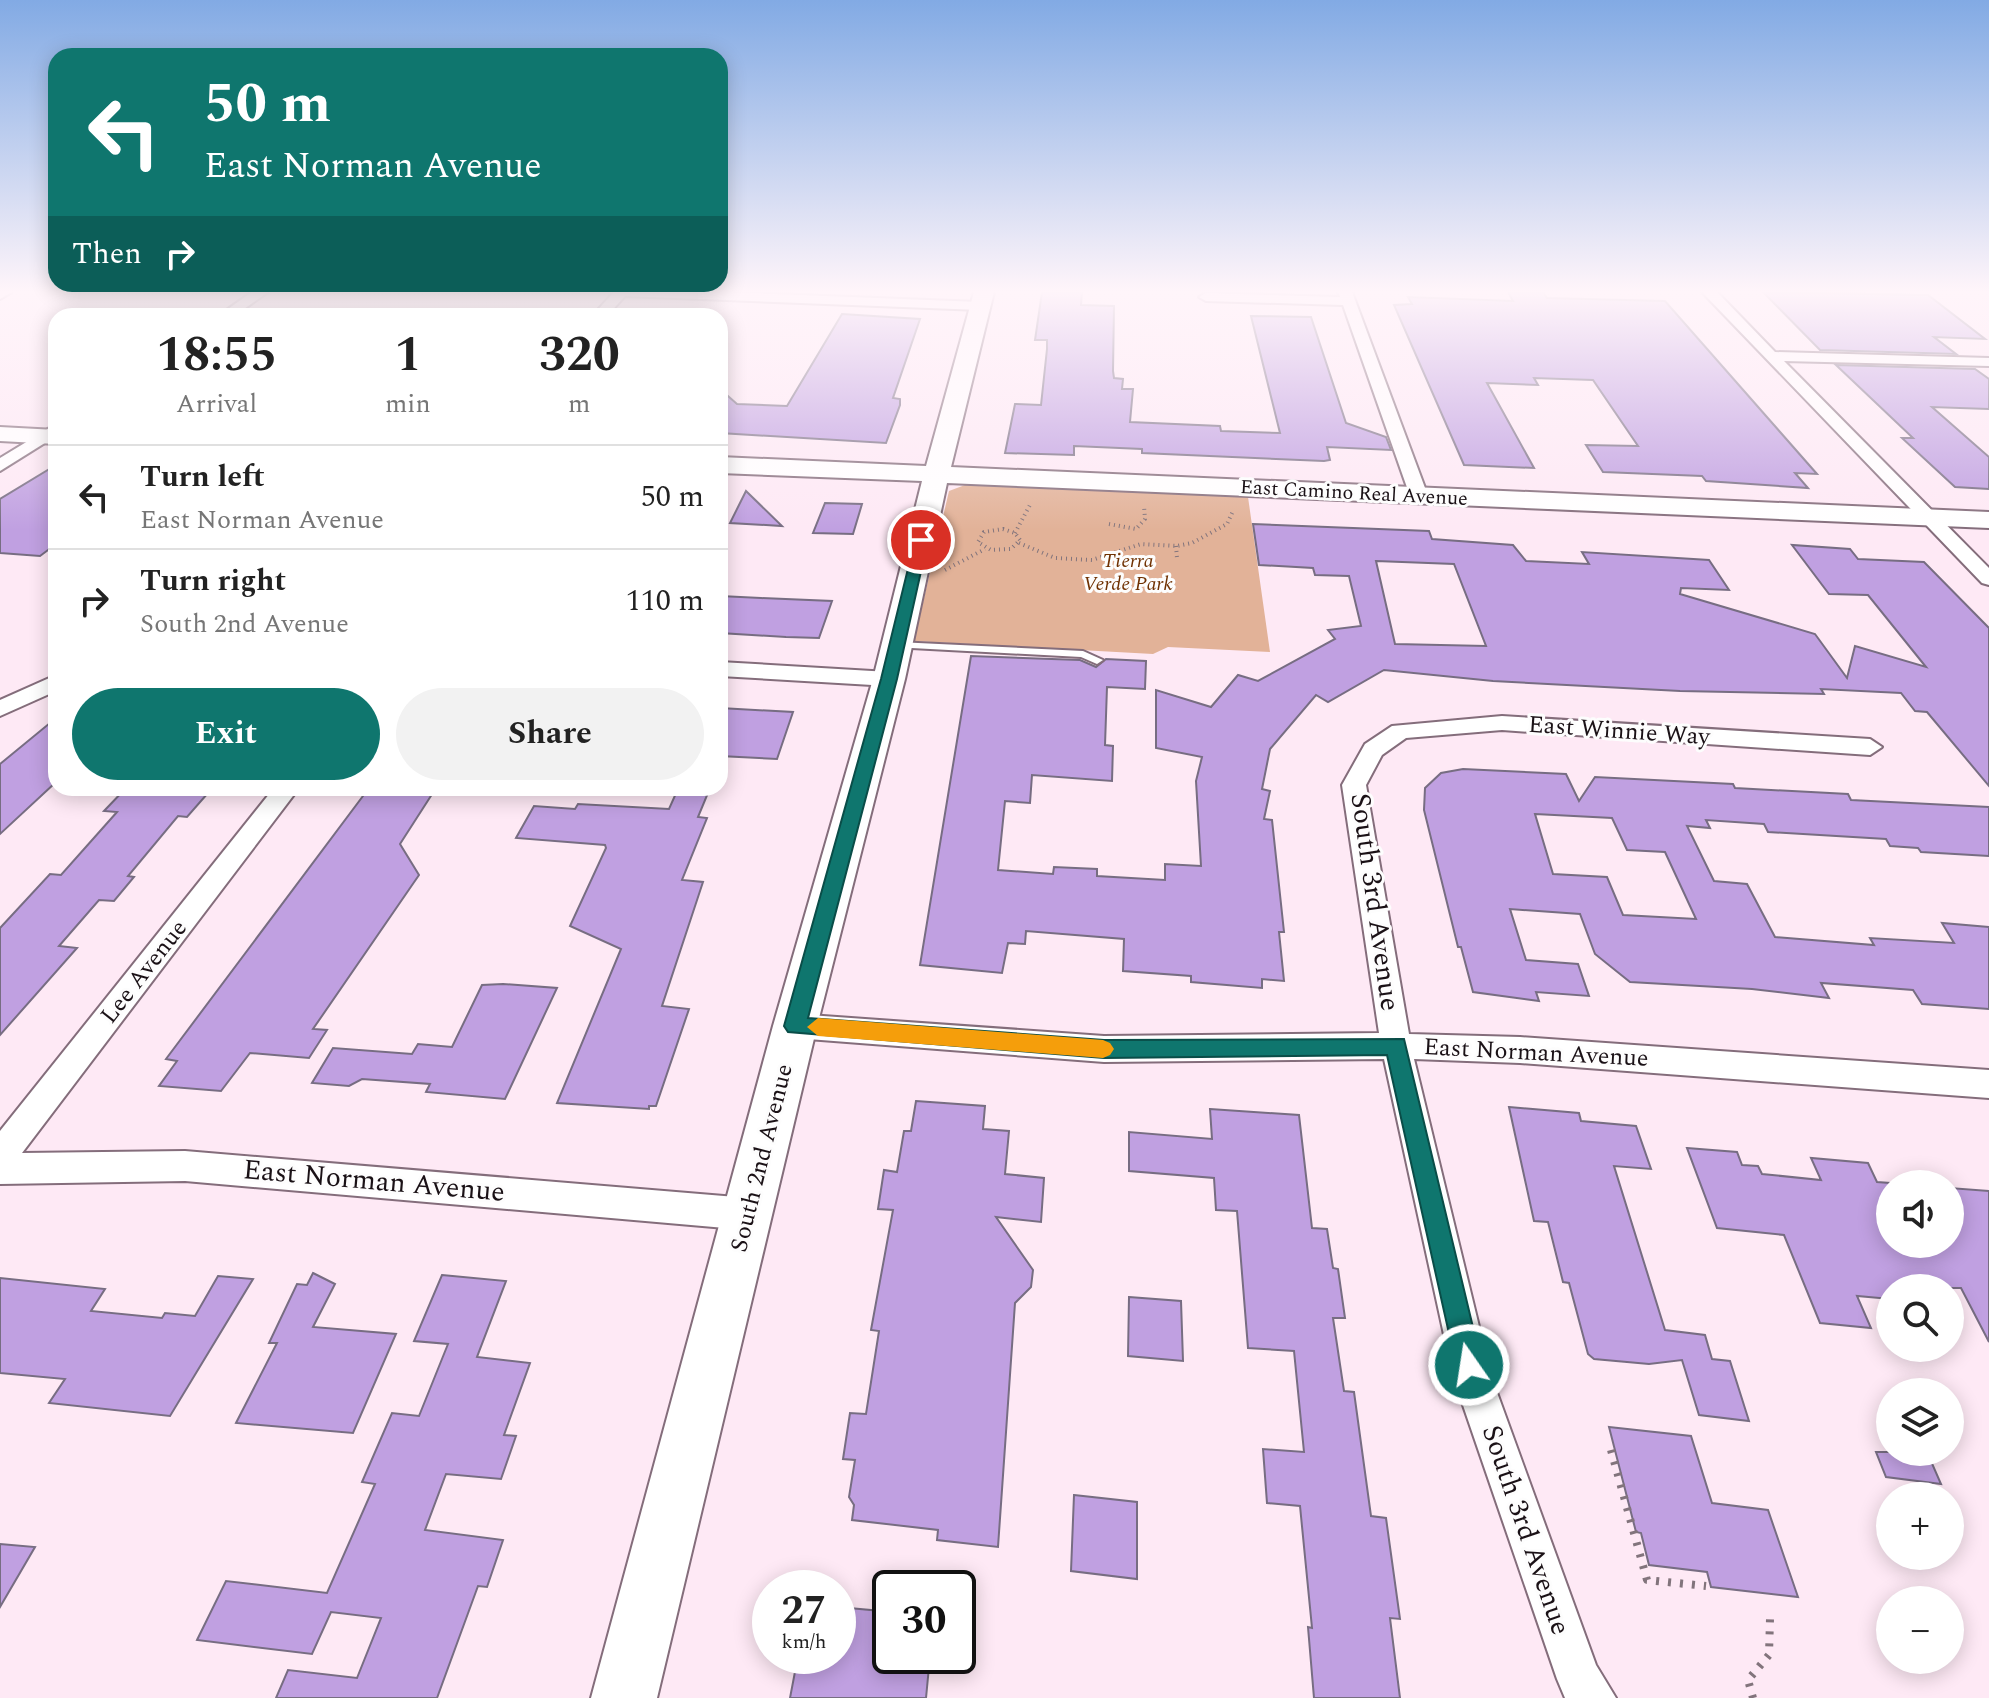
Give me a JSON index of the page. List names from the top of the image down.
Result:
{
  "streets": {
    "street": [
      "East Camino Real Avenue",
      "East Winnie Way",
      "South 3rd Avenue",
      "Lee Avenue",
      "East Norman Avenue",
      "South 2nd Avenue"
    ]
  },
  "crossings": [
    ["East Camino Real Avenue", "South 2nd Avenue"],
    ["East Winnie Way", "South 3rd Avenue"],
    ["South 3rd Avenue", "East Norman Avenue"],
    ["East Norman Avenue", "South 2nd Avenue"]
  ],
  "parks": ["Tierra Verde Park"],
  "page": {
    "turn": ["50 m", "East Norman Avenue"],
    "then": "Then",
    "eta": [
      "18:55",
      "Arrival",
      "1",
      "min",
      "320",
      "m"
    ],
    "list": [
      {
        "name": "Turn left",
        "note": "East Norman Avenue",
        "value": "50 m"
      },
      {
        "name": "Turn right",
        "note": "South 2nd Avenue",
        "value": "110 m"
      }
    ],
    "buttons": ["Exit", "Share"],
    "map_buttons": ["+", "−"],
    "speed": "27 km/h",
    "limit": "30"
  }
}
